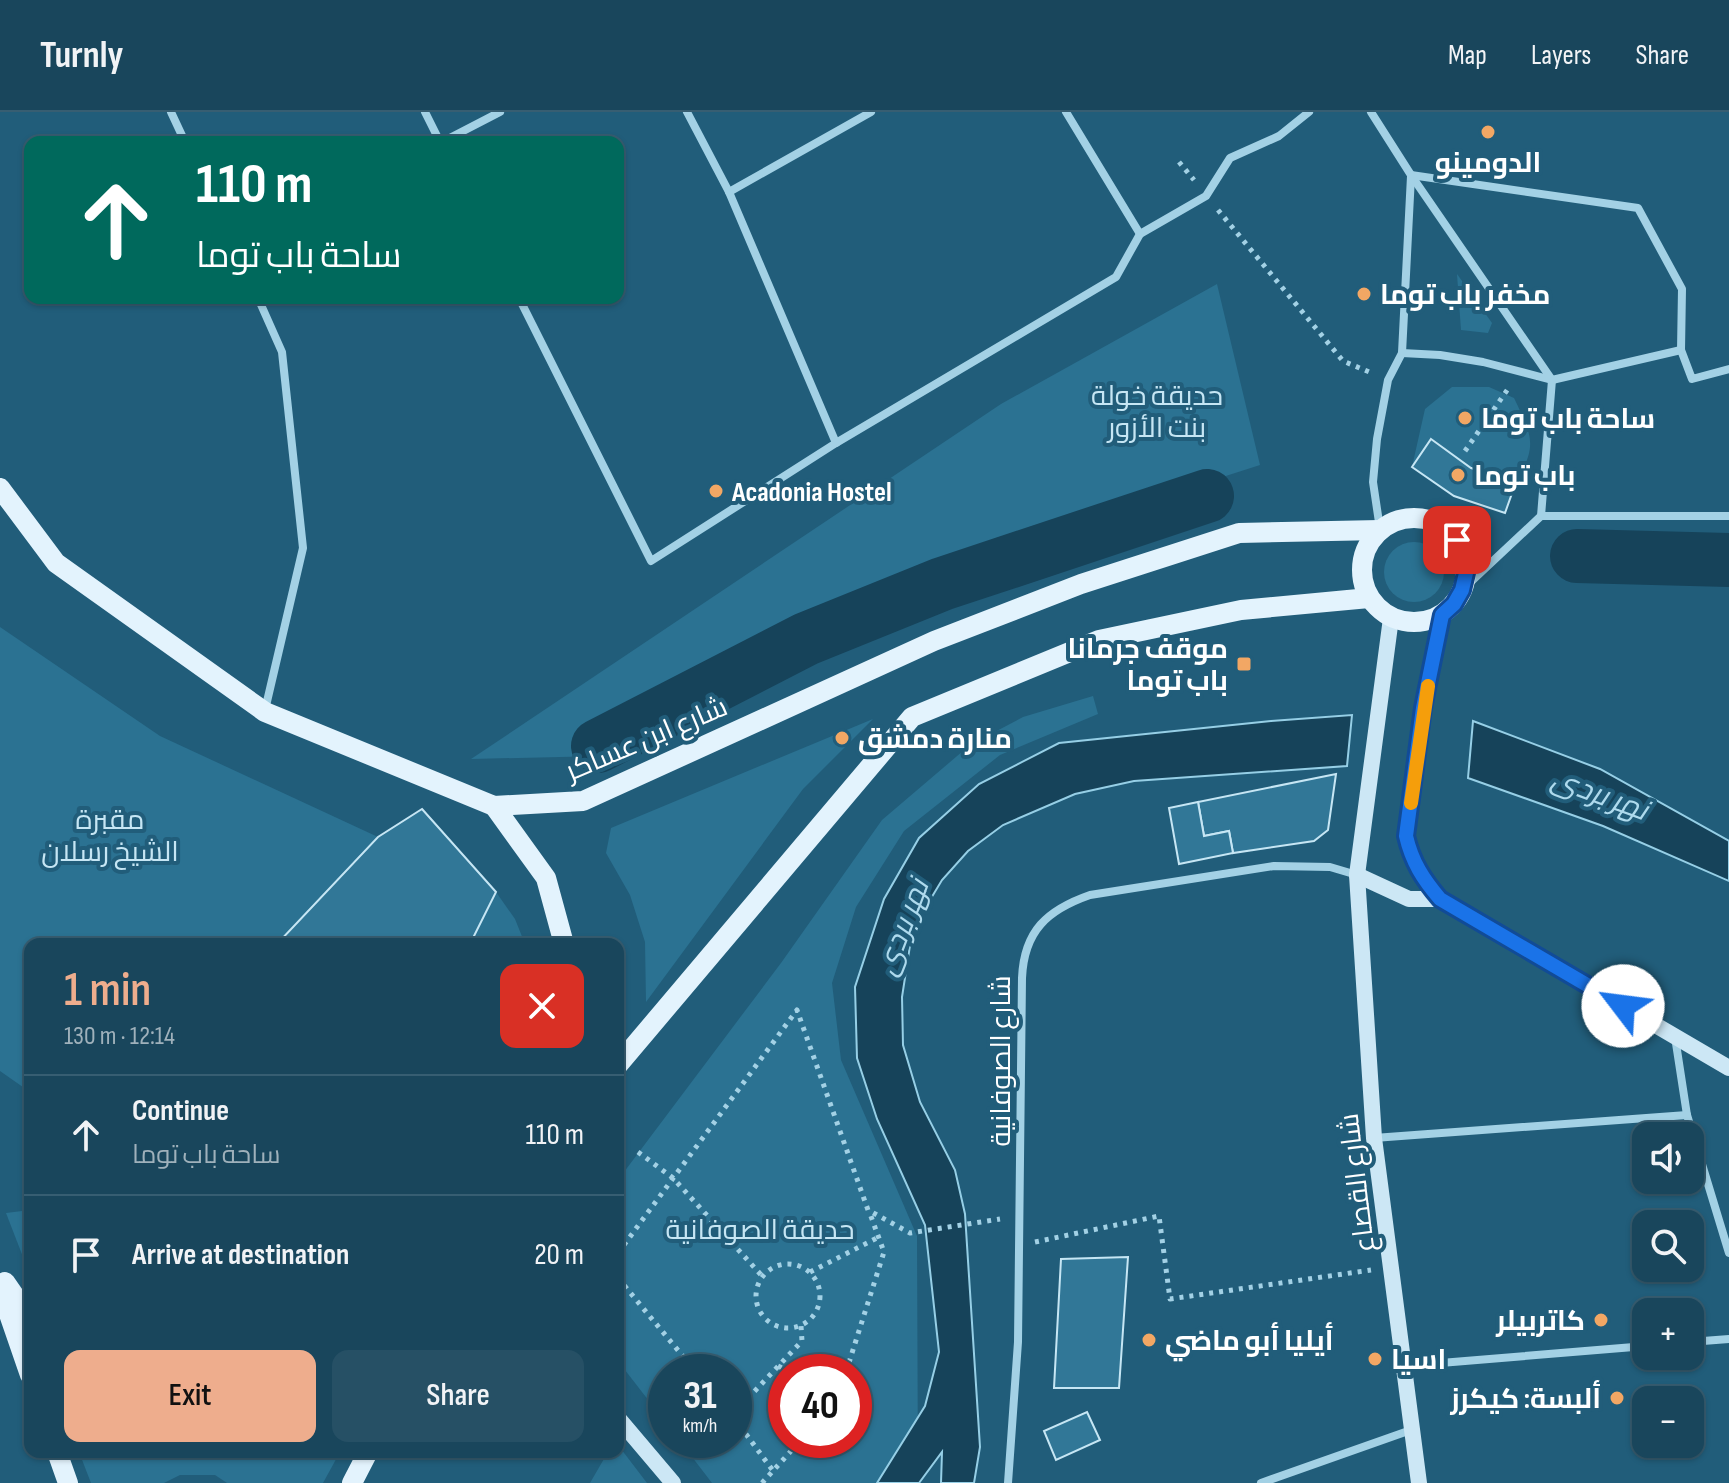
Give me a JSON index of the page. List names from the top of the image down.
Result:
{
  "streets": {
    "main road": ["شارع ابن عساكر"],
    "street": ["شارع الصوفانية", "شارع القصاع"]
  },
  "crossings": [
    ["شارع ابن عساكر", "شارع القصاع"],
    ["شارع الصوفانية", "شارع القصاع"]
  ],
  "water": ["نهر بردى"],
  "parks": ["حديقة خولة بنت الأزور", "مقبرة الشيخ رسلان", "حديقة الصوفانية"],
  "places": {
    "other": [
      "الدومينو",
      "مخفر باب توما",
      "ساحة باب توما",
      "باب توما",
      "Acadonia Hostel",
      "منارة دمشق",
      "كاتربيلر",
      "أيليا أبو ماضي",
      "اسيا",
      "ألبسة: كيكرز"
    ],
    "transit": ["موقف جرمانا باب توما"]
  },
  "page": {
    "header": "Turnly",
    "nav": ["Map", "Layers", "Share"],
    "turn": ["110 m", "ساحة باب توما"],
    "heading": ["1 min", "130 m · 12:14"],
    "list": [
      {
        "name": "Continue",
        "note": "ساحة باب توما",
        "value": "110 m"
      },
      {
        "name": "Arrive at destination",
        "value": "20 m"
      }
    ],
    "map_buttons": ["+", "−"],
    "buttons": ["Exit", "Share"],
    "speed": "31 km/h",
    "limit": "40"
  }
}
